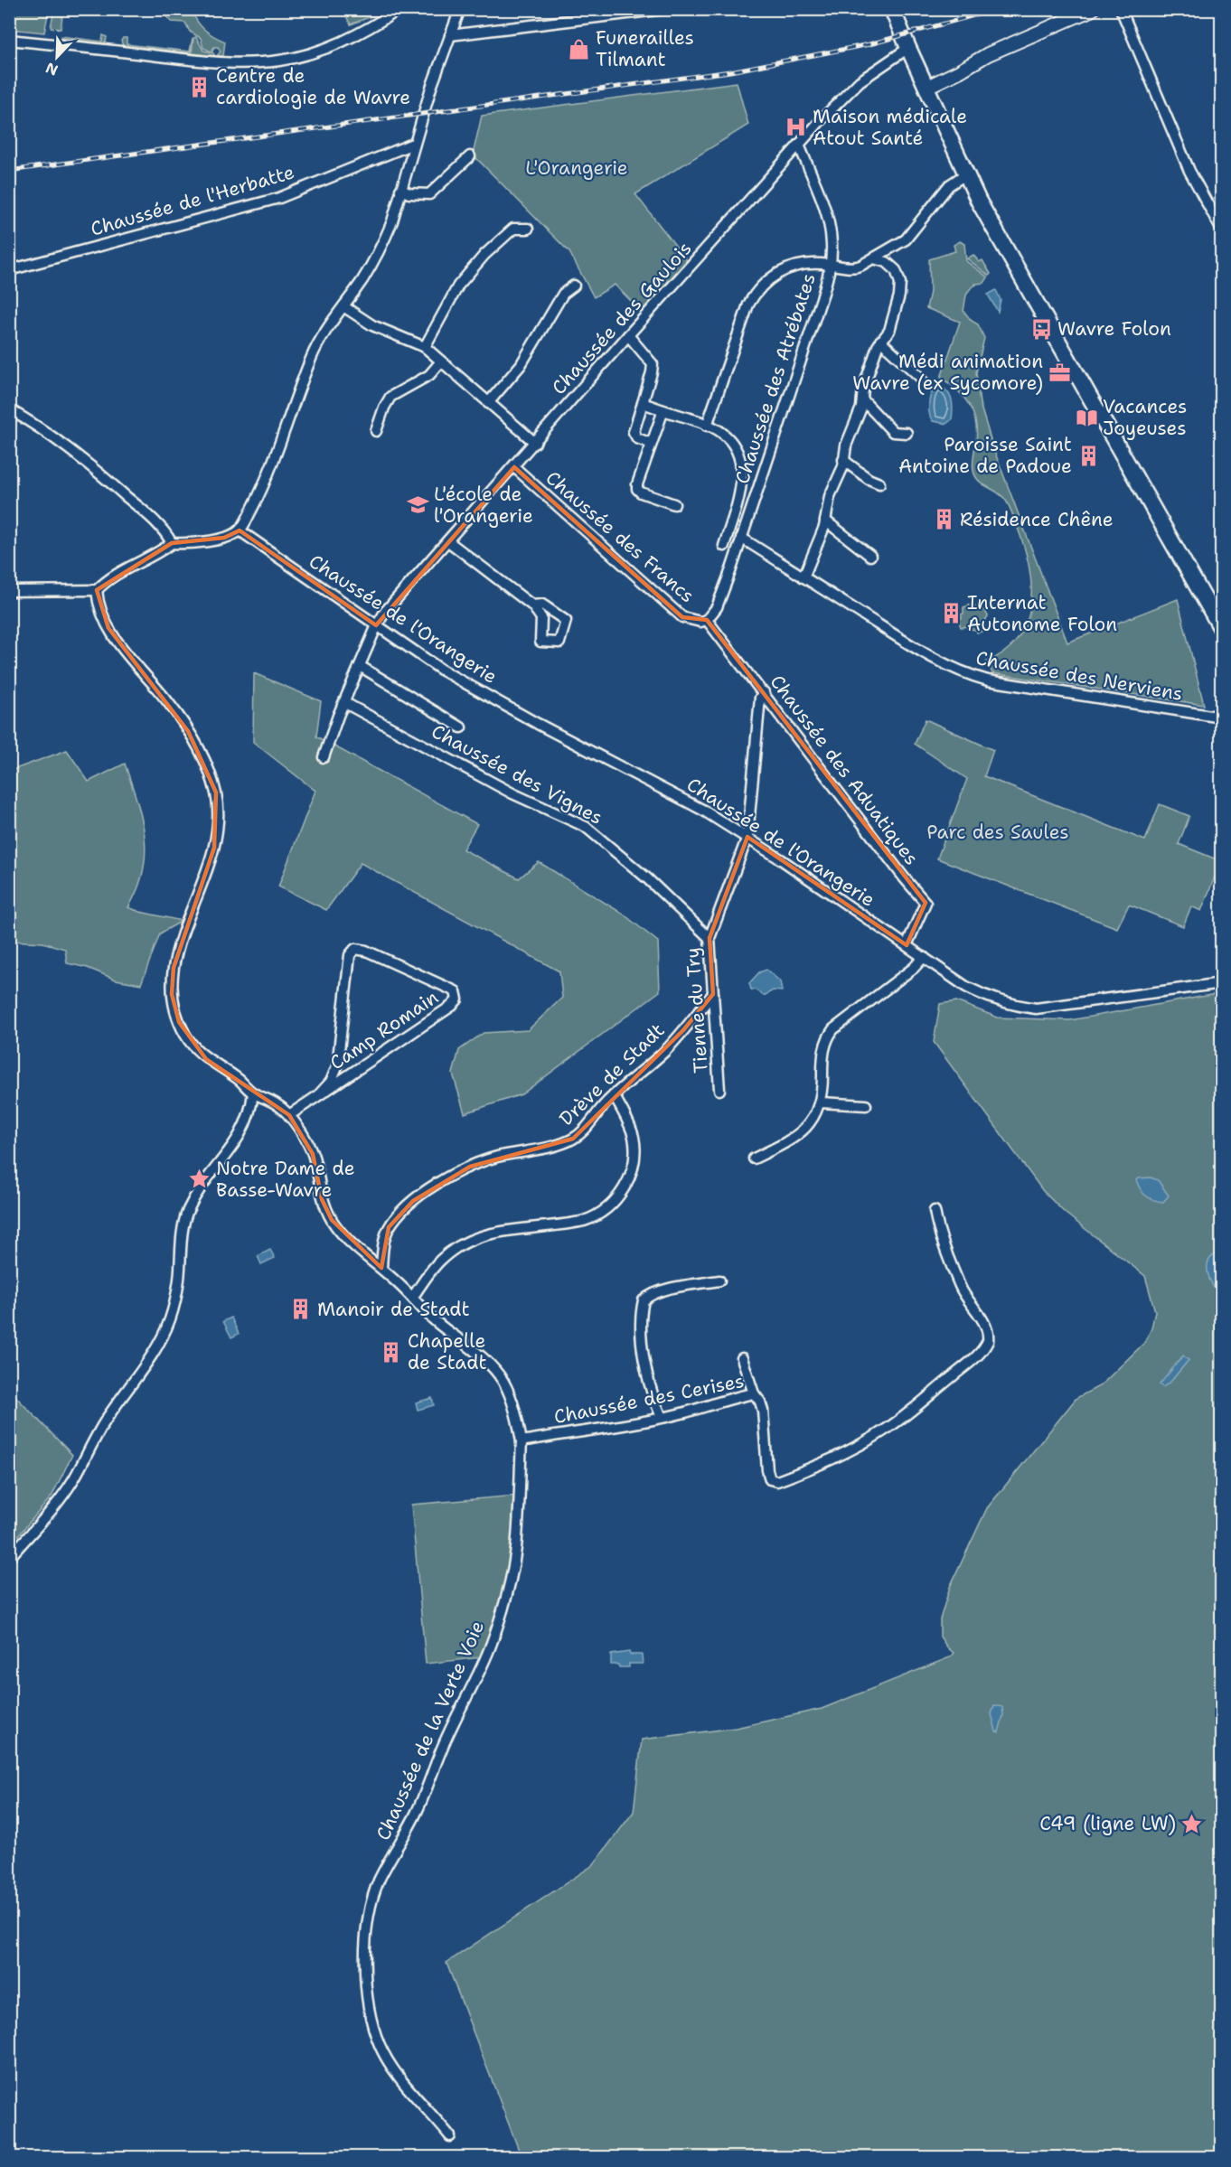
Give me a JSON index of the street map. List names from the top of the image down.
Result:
{
  "streets": {
    "street": [
      "Chaussée de l'Herbatte",
      "Chaussée des Gaulois",
      "Chaussée des Atrébates",
      "Chaussée des Francs",
      "Chaussée de l'Orangerie",
      "Chaussée des Nerviens",
      "Chaussée des Aduatiques",
      "Chaussée des Vignes",
      "Tienne du Try",
      "Camp Romain",
      "Drève de Stadt",
      "Chaussée des Cerises",
      "Chaussée de la Verte Voie"
    ]
  },
  "crossings": [
    ["Chaussée des Gaulois", "Chaussée des Atrébates"],
    ["Chaussée des Gaulois", "Chaussée des Francs"],
    ["Chaussée des Gaulois", "Chaussée de l'Orangerie"],
    ["Chaussée des Gaulois", "Chaussée des Vignes"],
    ["Chaussée des Atrébates", "Chaussée des Francs"],
    ["Chaussée des Atrébates", "Chaussée des Nerviens"],
    ["Chaussée des Atrébates", "Chaussée des Aduatiques"],
    ["Chaussée des Francs", "Chaussée des Aduatiques"],
    ["Chaussée de l'Orangerie", "Chaussée des Aduatiques"],
    ["Chaussée de l'Orangerie", "Tienne du Try"],
    ["Chaussée des Aduatiques", "Tienne du Try"],
    ["Chaussée des Vignes", "Tienne du Try"],
    ["Tienne du Try", "Drève de Stadt"],
    ["Camp Romain", "Chaussée de la Verte Voie"],
    ["Drève de Stadt", "Chaussée de la Verte Voie"],
    ["Chaussée des Cerises", "Chaussée de la Verte Voie"]
  ],
  "parks": ["L'Orangerie", "Parc des Saules"],
  "places": {
    "shop": ["Funerailles Tilmant"],
    "building": [
      "Centre de cardiologie de Wavre",
      "Paroisse Saint Antoine de Padoue",
      "Résidence Chêne",
      "Internat Autonome Folon",
      "Manoir de Stadt",
      "Chapelle de Stadt"
    ],
    "hospital": ["Maison médicale Atout Santé"],
    "bus stop": ["Wavre Folon"],
    "office": ["Médi animation Wavre (ex Sycomore)"],
    "library": ["Vacances Joyeuses"],
    "school or university": ["L'école de l'Orangerie"],
    "place": ["Notre Dame de Basse-Wavre", "C49 (ligne LW)"]
  },
  "north": "bottom left"
}
